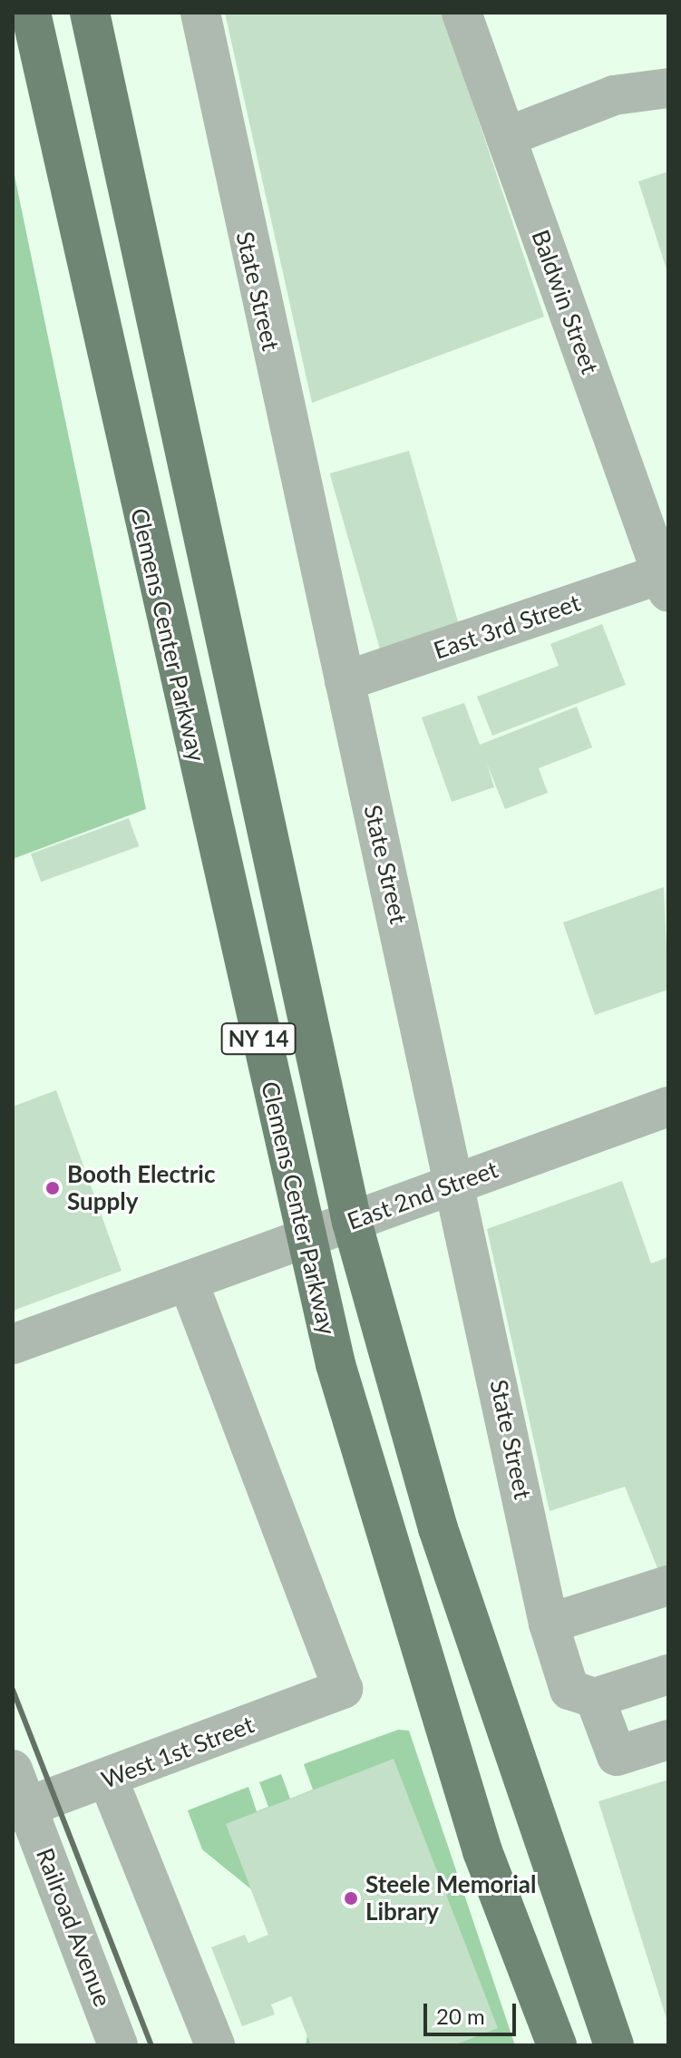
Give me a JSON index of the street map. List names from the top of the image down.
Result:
{
  "streets": {
    "main road": ["Clemens Center Parkway", "NY 14"],
    "street": [
      "State Street",
      "Baldwin Street",
      "East 3rd Street",
      "East 2nd Street",
      "West 1st Street",
      "Railroad Avenue"
    ]
  },
  "crossings": [
    ["State Street", "East 3rd Street"],
    ["State Street", "East 2nd Street"],
    ["Baldwin Street", "East 3rd Street"],
    ["Clemens Center Parkway", "East 2nd Street"],
    ["East 2nd Street", "West 1st Street"],
    ["West 1st Street", "Railroad Avenue"]
  ],
  "places": ["Booth Electric Supply", "Steele Memorial Library"],
  "scale_bar": "20 m"
}
